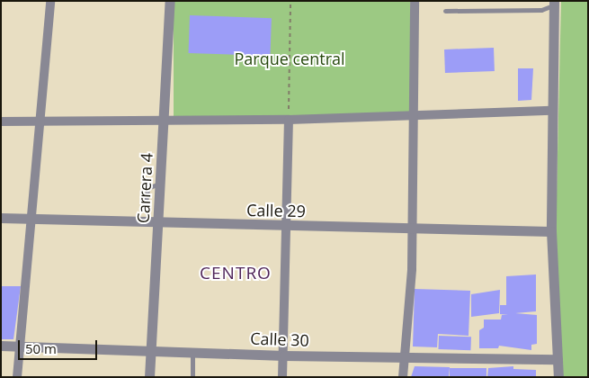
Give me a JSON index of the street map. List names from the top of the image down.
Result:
{
  "streets": {
    "street": ["Carrera 4", "Calle 29", "Calle 30"]
  },
  "crossings": [
    ["Carrera 4", "Calle 29"],
    ["Carrera 4", "Calle 30"]
  ],
  "districts": ["CENTRO"],
  "parks": ["Parque central"],
  "scale_bar": "50 m"
}
